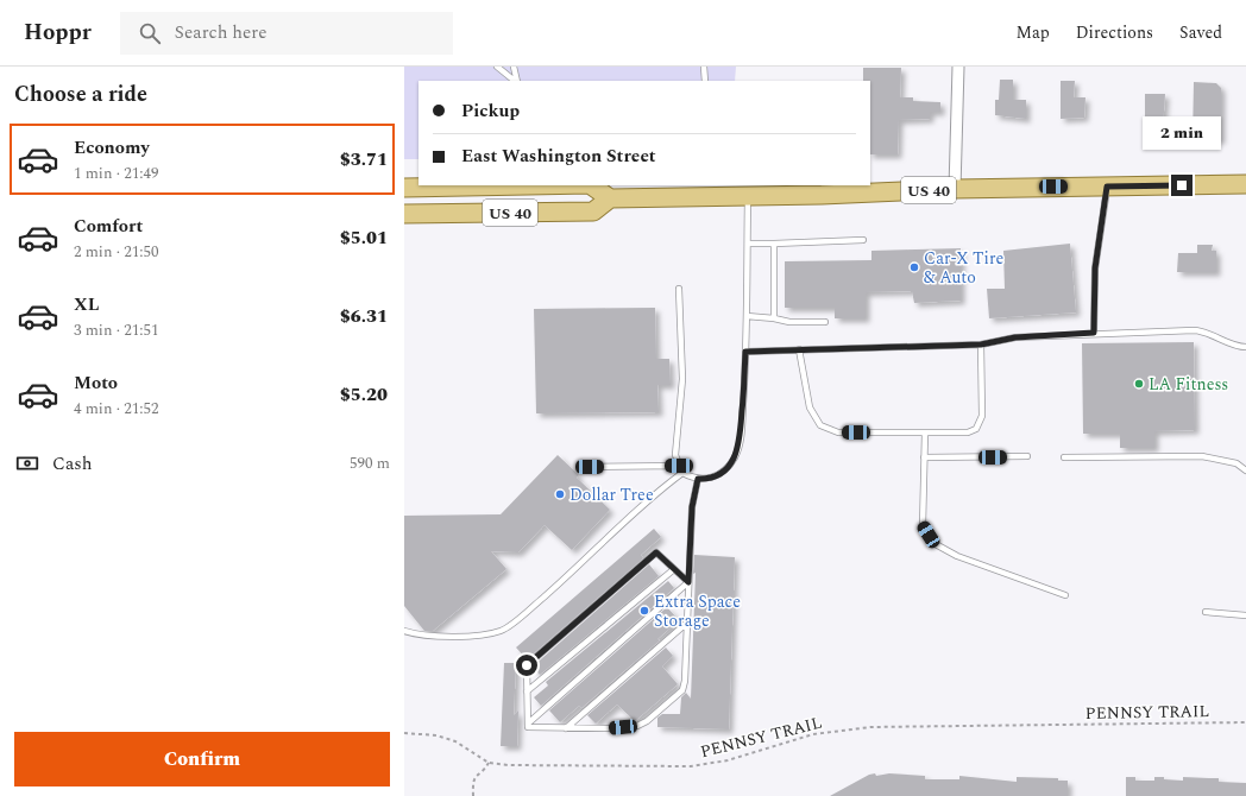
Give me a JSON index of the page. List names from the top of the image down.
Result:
{
  "streets": {
    "main road": ["US 40"],
    "path": ["PENNSY TRAIL"]
  },
  "places": [
    "Car-X Tire & Auto",
    "LA Fitness",
    "Dollar Tree",
    "Extra Space Storage"
  ],
  "page": {
    "header": "Hoppr",
    "search": "Search here",
    "nav": ["Map", "Directions", "Saved"],
    "heading": "Choose a ride",
    "banner": ["Pickup", "East Washington Street"],
    "bubble": "2 min",
    "list": [
      {
        "name": "Economy",
        "note": "1 min · 21:49",
        "value": "$3.71"
      },
      {
        "name": "Comfort",
        "note": "2 min · 21:50",
        "value": "$5.01"
      },
      {
        "name": "XL",
        "note": "3 min · 21:51",
        "value": "$6.31"
      },
      {
        "name": "Moto",
        "note": "4 min · 21:52",
        "value": "$5.20"
      }
    ],
    "pay": ["Cash", "590 m"],
    "buttons": "Confirm"
  }
}
